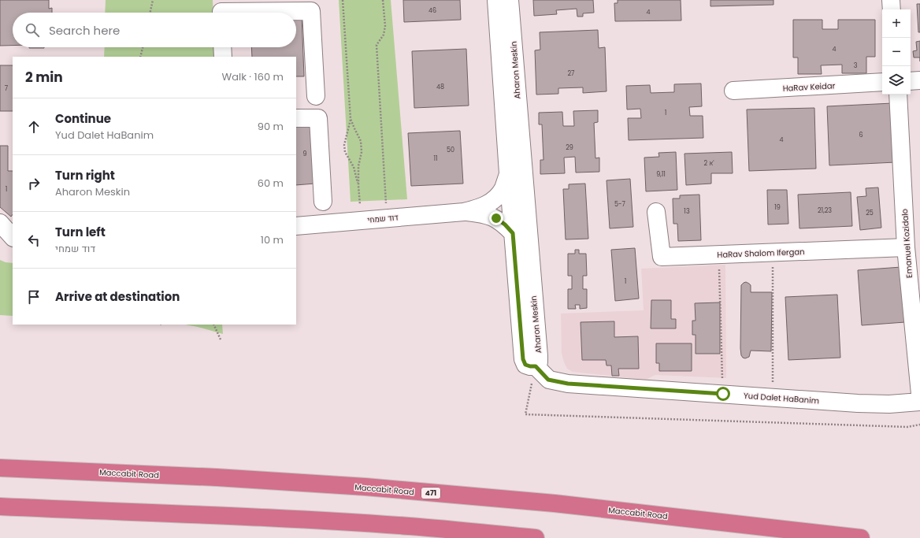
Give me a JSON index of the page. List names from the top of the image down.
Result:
{
  "streets": {
    "highway": ["Maccabit Road", "471"],
    "street": [
      "Aharon Meskin",
      "HaRav Keidar",
      "דוד שמחי",
      "Emanuel Kozidalo",
      "HaRav Shalom Ifergan",
      "Yud Dalet HaBanim"
    ]
  },
  "crossings": [
    ["Aharon Meskin", "דוד שמחי"],
    ["Aharon Meskin", "Yud Dalet HaBanim"],
    ["Emanuel Kozidalo", "HaRav Shalom Ifergan"]
  ],
  "house_numbers": [
    "46",
    "4",
    "4",
    "3",
    "27",
    "48",
    "7",
    "1",
    "6",
    "4",
    "29",
    "50",
    "9",
    "11",
    "2 א'",
    "9,11",
    "1",
    "5-7",
    "19",
    "21,23",
    "13",
    "25",
    "1"
  ],
  "page": {
    "map_buttons": ["+", "−"],
    "search": "Search here",
    "heading": ["2 min", "Walk · 160 m"],
    "list": [
      ["Continue", "Yud Dalet HaBanim", "90 m"],
      ["Turn right", "Aharon Meskin", "60 m"],
      ["Turn left", "דוד שמחי", "10 m"],
      "Arrive at destination"
    ]
  }
}
